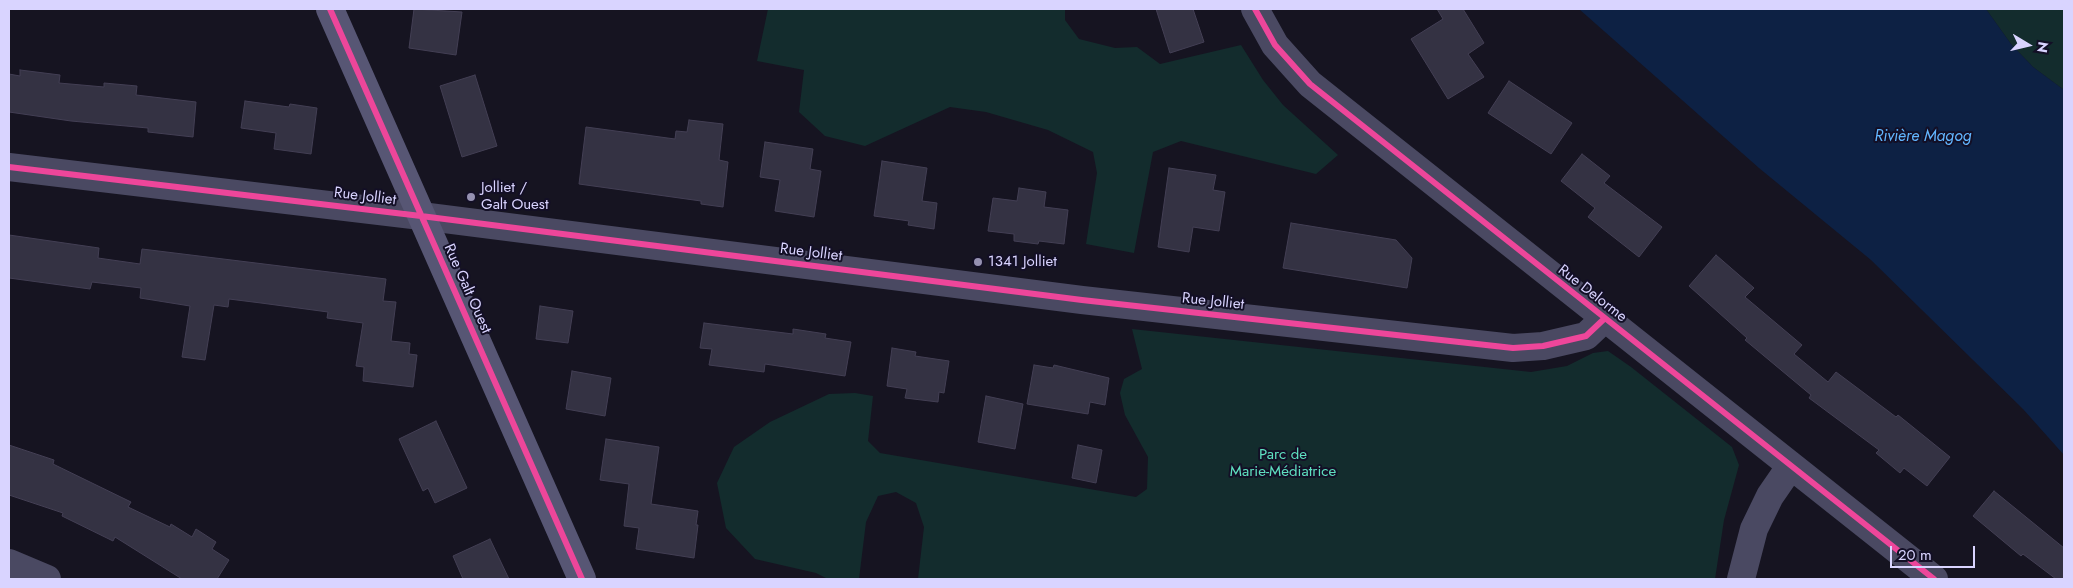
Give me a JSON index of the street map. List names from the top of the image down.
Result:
{
  "streets": {
    "street": ["Rue Jolliet", "Rue Galt Ouest", "Rue Delorme"]
  },
  "crossings": [
    ["Rue Jolliet", "Rue Galt Ouest"],
    ["Rue Jolliet", "Rue Delorme"]
  ],
  "water": ["Rivière Magog"],
  "parks": ["Parc de Marie-Médiatrice"],
  "places": ["Jolliet / Galt Ouest", "1341 Jolliet"],
  "scale_bar": "20 m",
  "north": "right"
}
